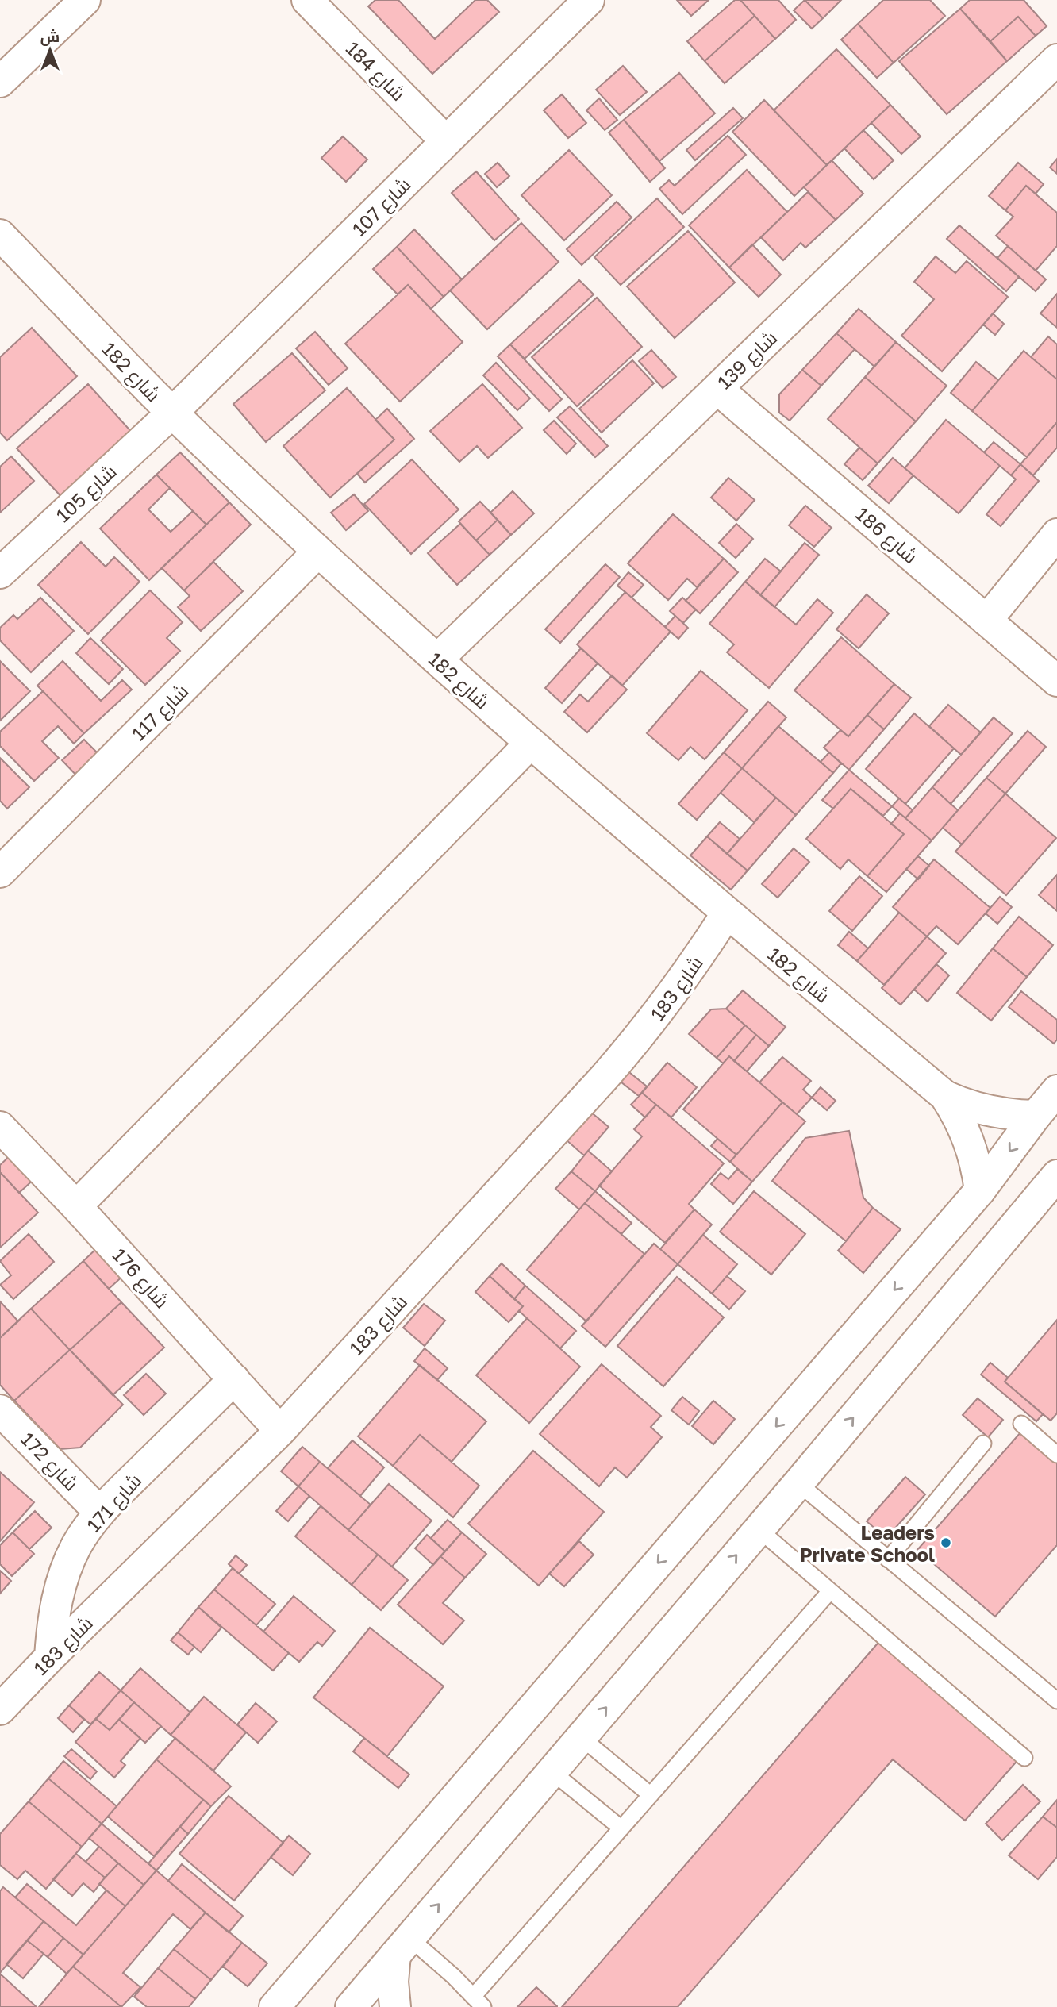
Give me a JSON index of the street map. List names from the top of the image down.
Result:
{
  "streets": {
    "street": [
      "شارع 184",
      "شارع 107",
      "شارع 139",
      "شارع 182",
      "شارع 105",
      "شارع 186",
      "شارع 117",
      "شارع 183",
      "شارع 176",
      "شارع 172",
      "شارع 171"
    ]
  },
  "crossings": [
    ["شارع 184", "شارع 107"],
    ["شارع 107", "شارع 182"],
    ["شارع 107", "شارع 105"],
    ["شارع 139", "شارع 182"],
    ["شارع 139", "شارع 186"],
    ["شارع 182", "شارع 105"],
    ["شارع 182", "شارع 117"],
    ["شارع 182", "شارع 183"],
    ["شارع 183", "شارع 176"],
    ["شارع 183", "شارع 171"],
    ["شارع 176", "شارع 171"],
    ["شارع 172", "شارع 171"]
  ],
  "places": ["Leaders Private School"],
  "north": "top"
}
